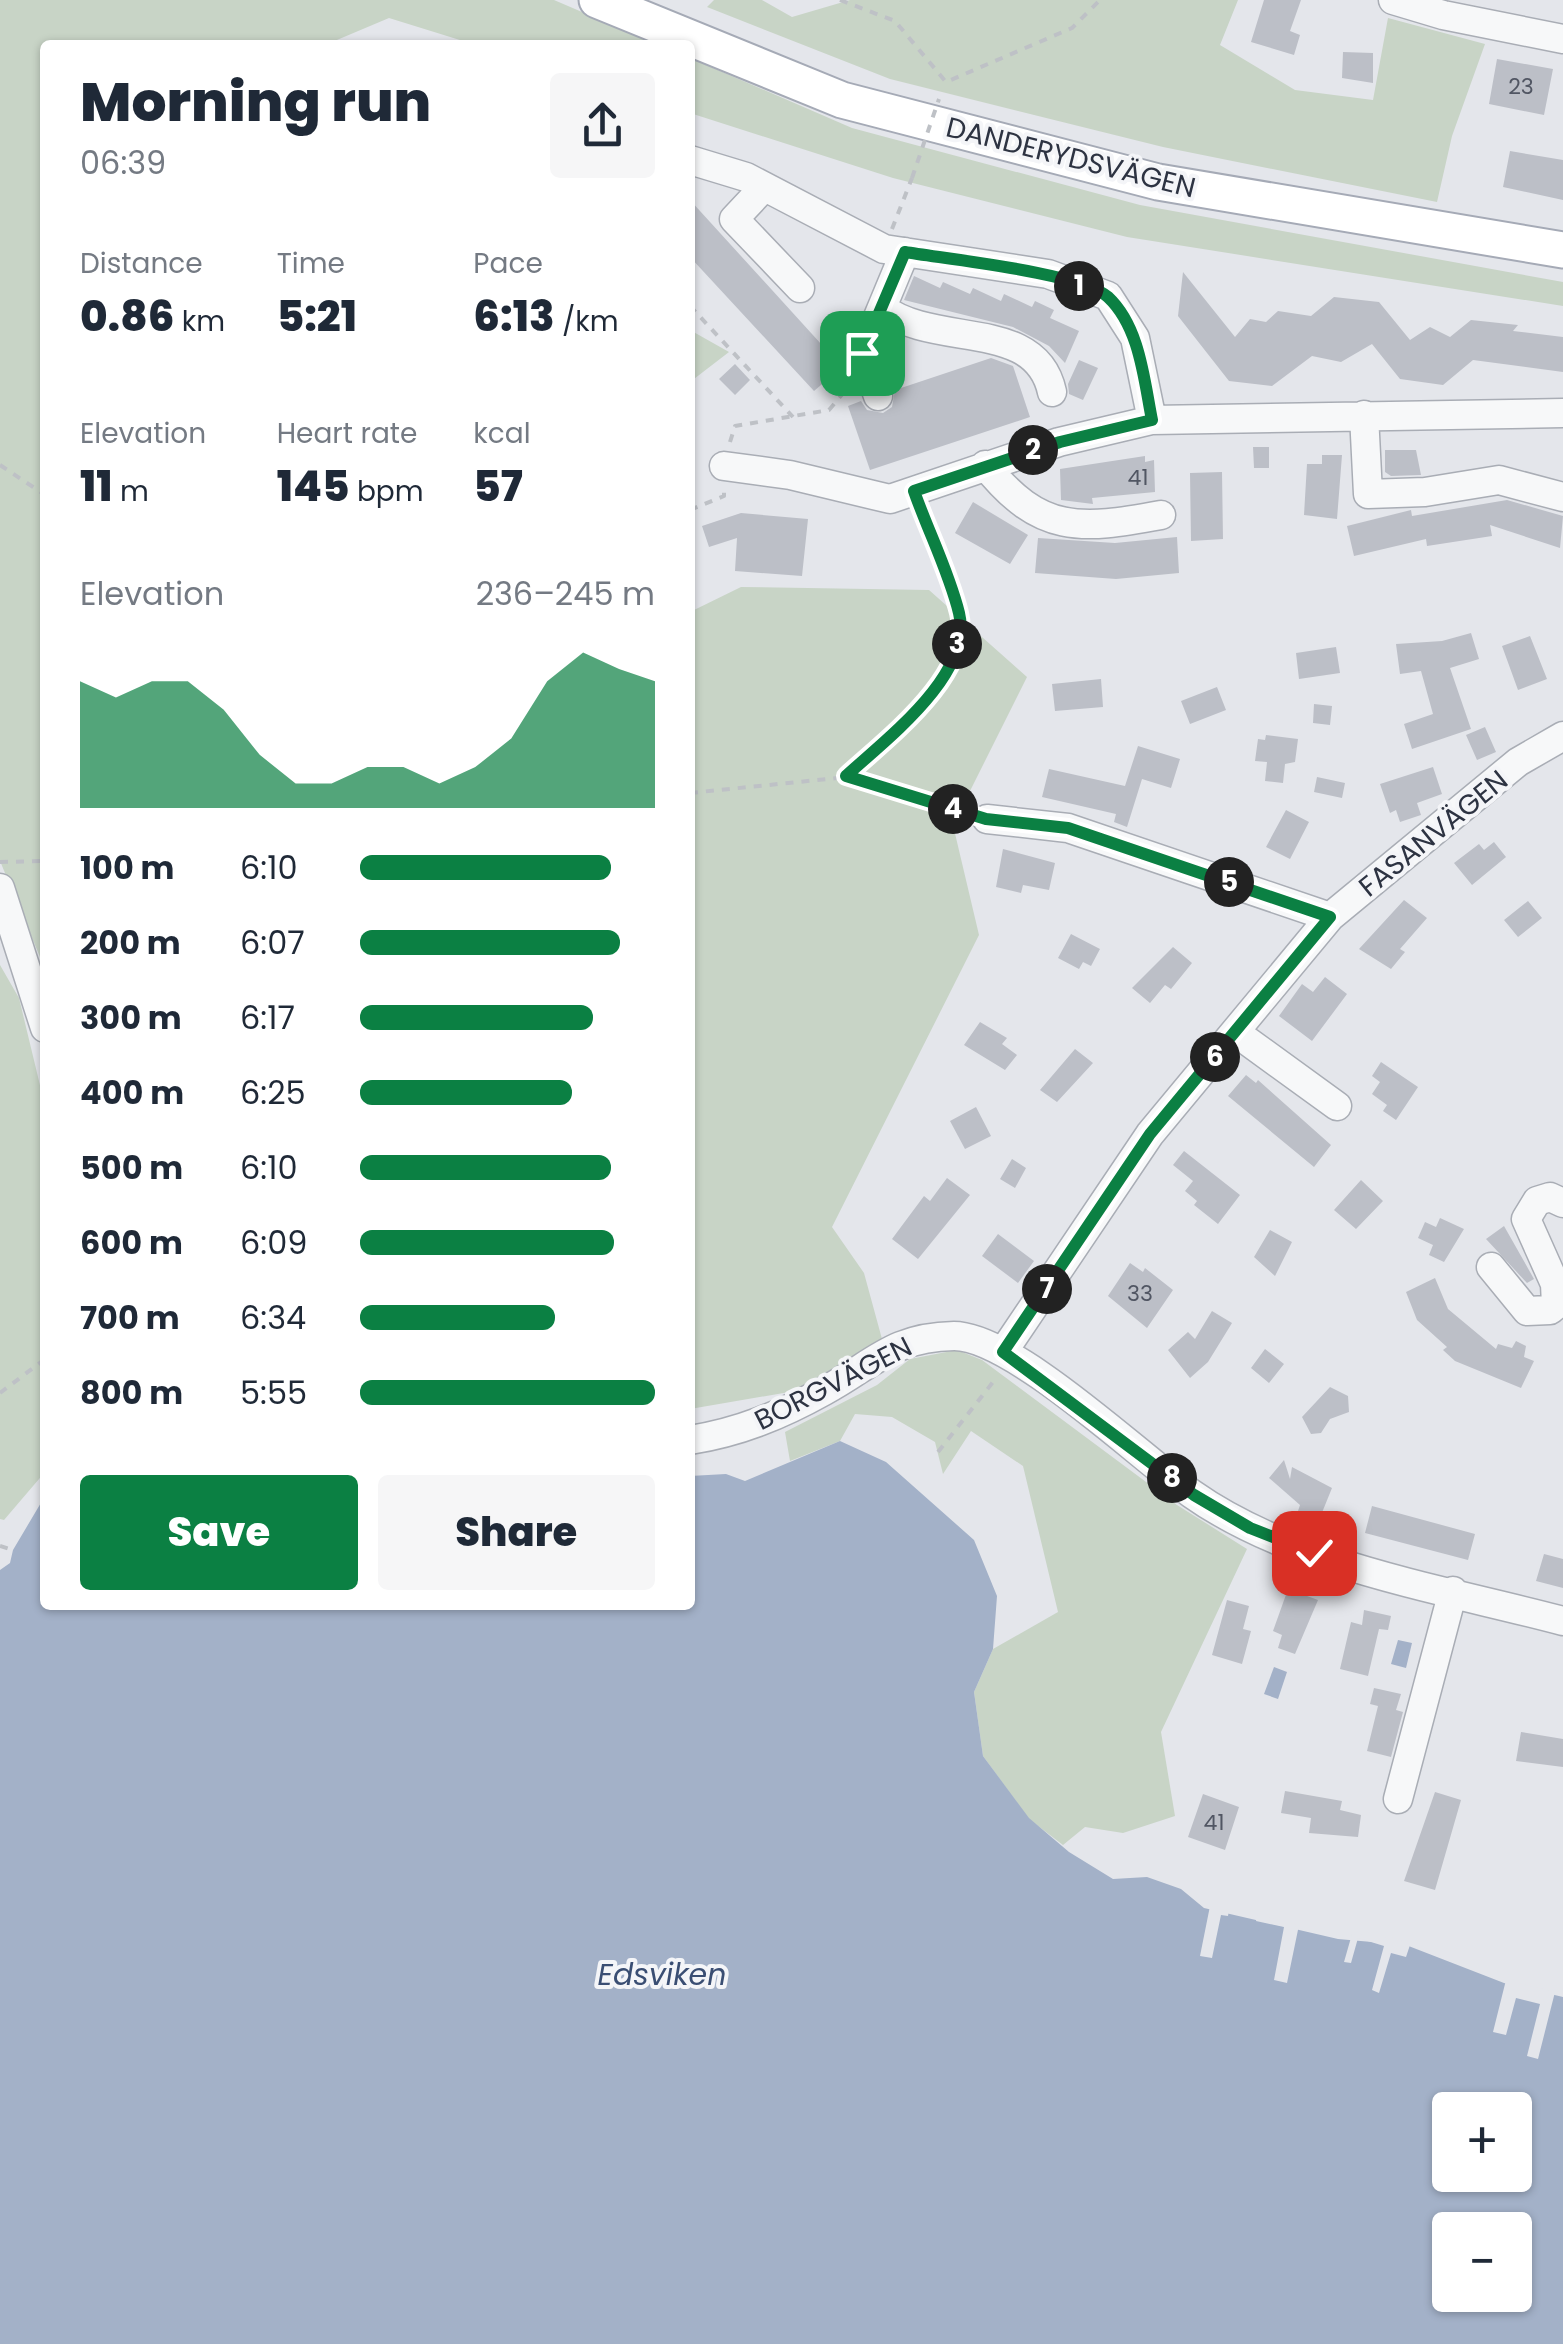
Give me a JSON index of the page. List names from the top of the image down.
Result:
{
  "streets": {
    "main road": ["DANDERYDSVÄGEN"],
    "street": ["FASANVÄGEN", "BORGVÄGEN"]
  },
  "crossings": [
    ["FASANVÄGEN", "BORGVÄGEN"]
  ],
  "water": ["Edsviken"],
  "house_numbers": [
    "23",
    "41",
    "33",
    "41"
  ],
  "page": {
    "heading": ["Morning run", "06:39"],
    "stats": [
      ["Distance", "0.86 km"],
      ["Time", "5:21"],
      ["Pace", "6:13 /km"],
      ["Elevation", "11 m"],
      ["Heart rate", "145 bpm"],
      ["kcal", "57"]
    ],
    "pins": [
      "1",
      "2",
      "3",
      "4",
      "5",
      "6",
      "7",
      "8"
    ],
    "chart": ["Elevation", "236–245 m"],
    "list": [
      {
        "name": "100 m",
        "note": "6:10"
      },
      {
        "name": "200 m",
        "note": "6:07"
      },
      {
        "name": "300 m",
        "note": "6:17"
      },
      {
        "name": "400 m",
        "note": "6:25"
      },
      {
        "name": "500 m",
        "note": "6:10"
      },
      {
        "name": "600 m",
        "note": "6:09"
      },
      {
        "name": "700 m",
        "note": "6:34"
      },
      {
        "name": "800 m",
        "note": "5:55"
      }
    ],
    "buttons": ["Save", "Share"],
    "map_buttons": ["+", "−"]
  }
}
